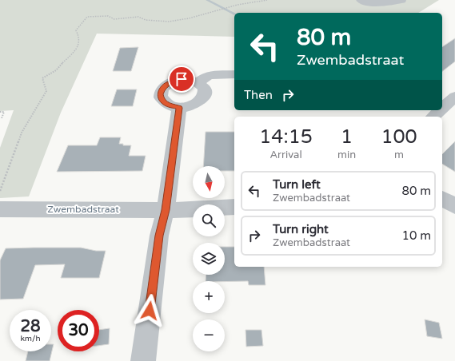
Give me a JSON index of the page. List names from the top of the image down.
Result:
{
  "streets": {
    "street": ["Zwembadstraat"]
  },
  "north": "bottom",
  "page": {
    "turn": ["80 m", "Zwembadstraat"],
    "then": "Then",
    "eta": [
      "14:15",
      "Arrival",
      "1",
      "min",
      "100",
      "m"
    ],
    "map_buttons": ["+", "−"],
    "list": [
      {
        "name": "Turn left",
        "note": "Zwembadstraat",
        "value": "80 m"
      },
      {
        "name": "Turn right",
        "note": "Zwembadstraat",
        "value": "10 m"
      }
    ],
    "speed": "28 km/h",
    "limit": "30"
  }
}
